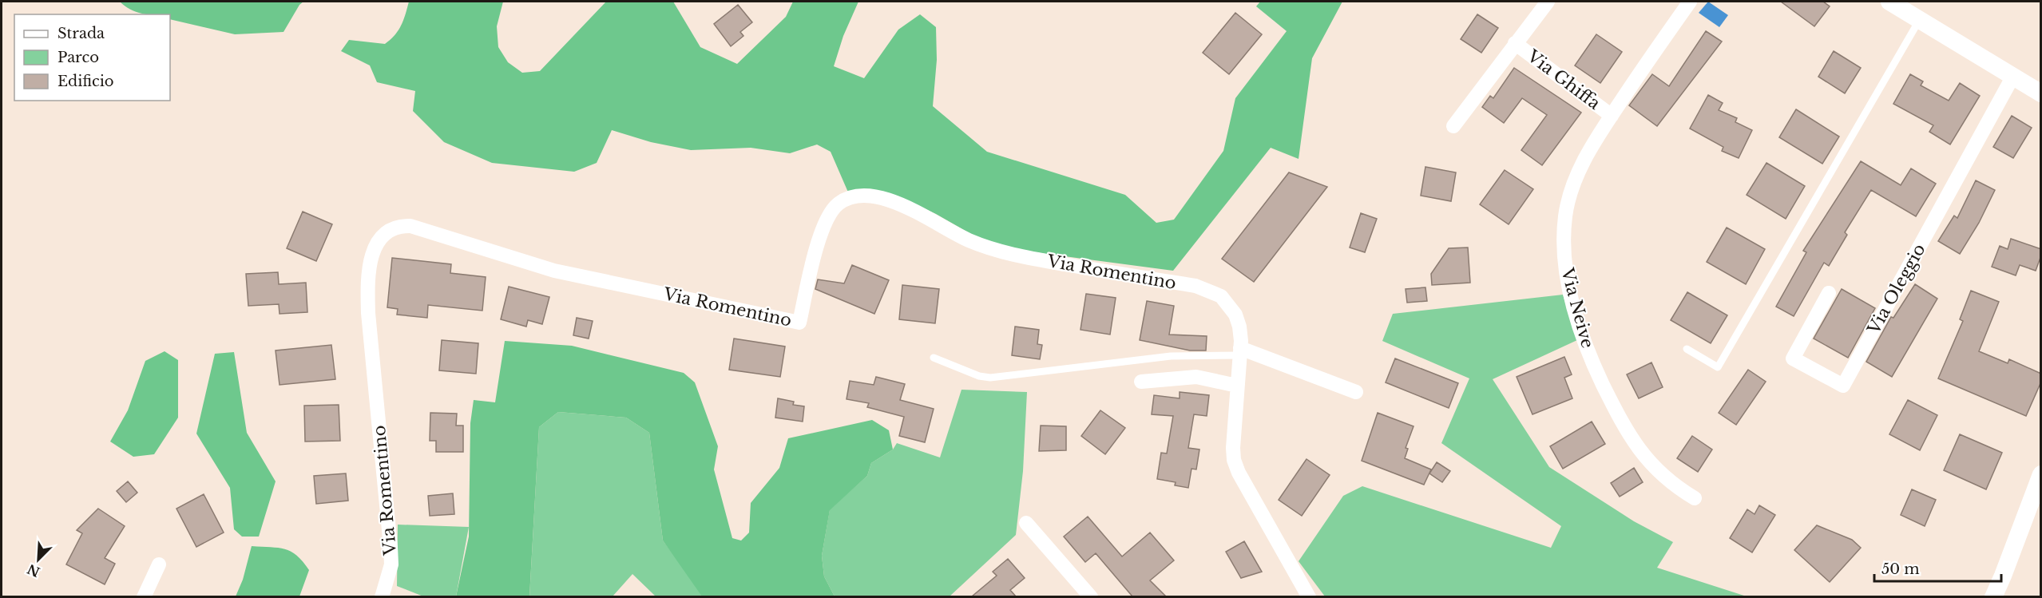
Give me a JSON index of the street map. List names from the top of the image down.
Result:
{
  "streets": {
    "street": [
      "Via Ghiffa",
      "Via Romentino",
      "Via Oleggio",
      "Via Neive"
    ]
  },
  "crossings": [
    ["Via Ghiffa", "Via Neive"]
  ],
  "legend": ["Strada", "Parco", "Edificio"],
  "scale_bar": "50 m",
  "north": "bottom left"
}
